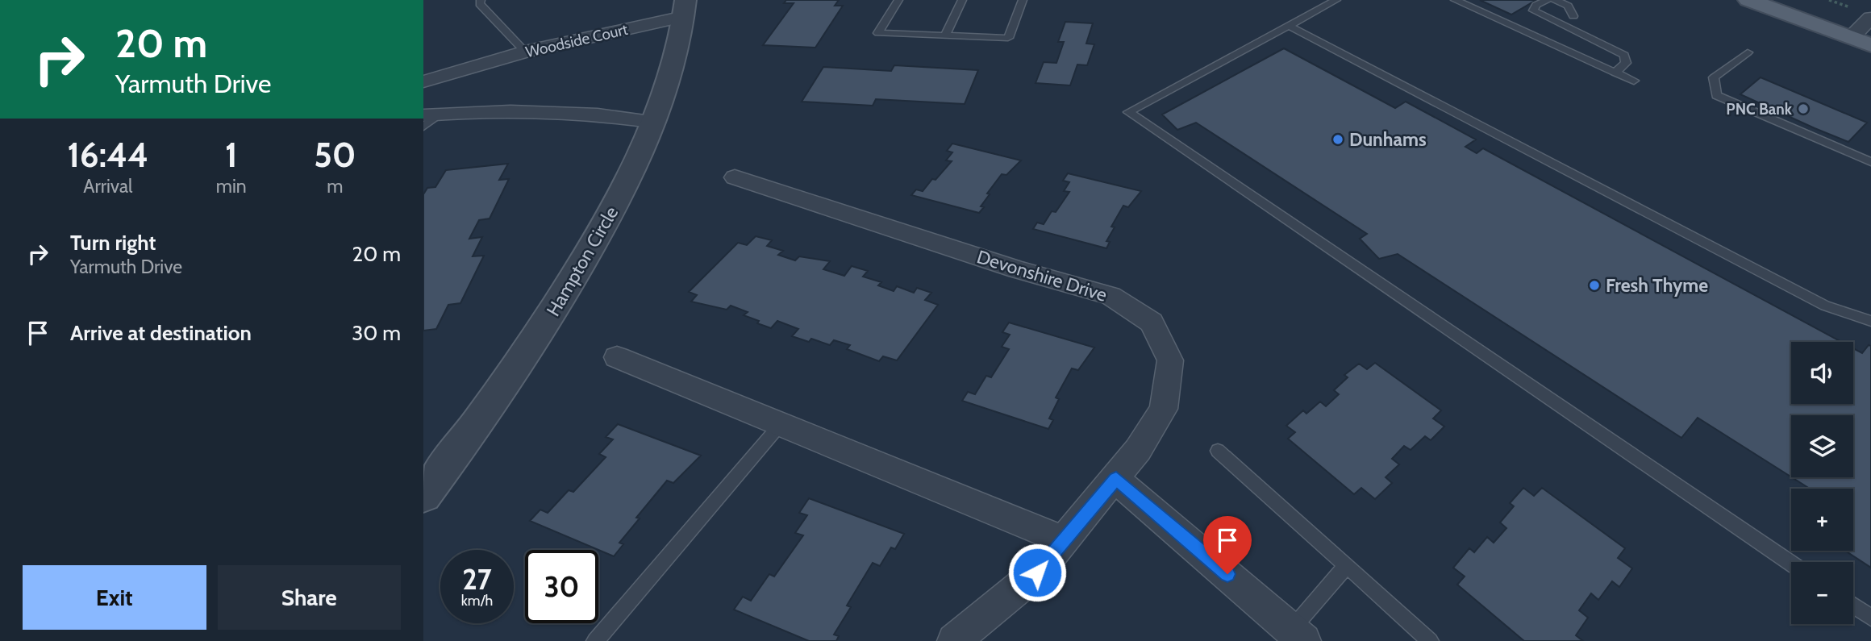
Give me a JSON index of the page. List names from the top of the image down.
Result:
{
  "streets": {
    "street": ["Woodside Court", "Hampton Circle", "Devonshire Drive"]
  },
  "crossings": [
    ["Woodside Court", "Hampton Circle"]
  ],
  "places": ["PNC Bank", "Dunhams", "Fresh Thyme"],
  "page": {
    "turn": ["20 m", "Yarmuth Drive"],
    "eta": [
      "16:44",
      "Arrival",
      "1",
      "min",
      "50",
      "m"
    ],
    "list": [
      {
        "name": "Turn right",
        "note": "Yarmuth Drive",
        "value": "20 m"
      },
      {
        "name": "Arrive at destination",
        "value": "30 m"
      }
    ],
    "map_buttons": ["+", "−"],
    "speed": "27 km/h",
    "limit": "30",
    "buttons": ["Exit", "Share"]
  }
}
